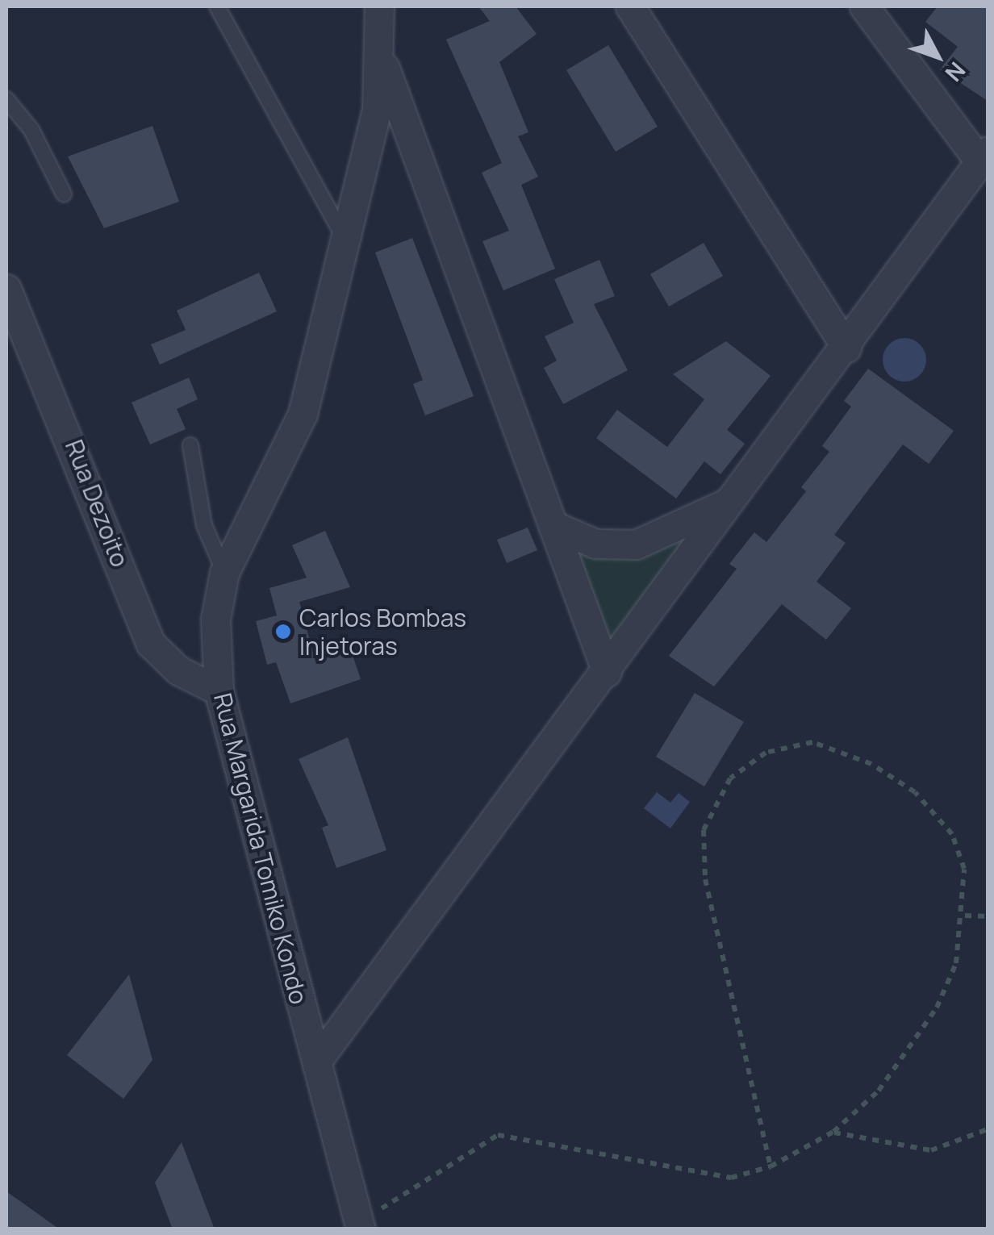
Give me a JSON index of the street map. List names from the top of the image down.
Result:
{
  "streets": {
    "street": ["Rua Dezoito", "Rua Margarida Tomiko Kondo"]
  },
  "crossings": [
    ["Rua Dezoito", "Rua Margarida Tomiko Kondo"]
  ],
  "places": ["Carlos Bombas Injetoras"],
  "north": "bottom right"
}
